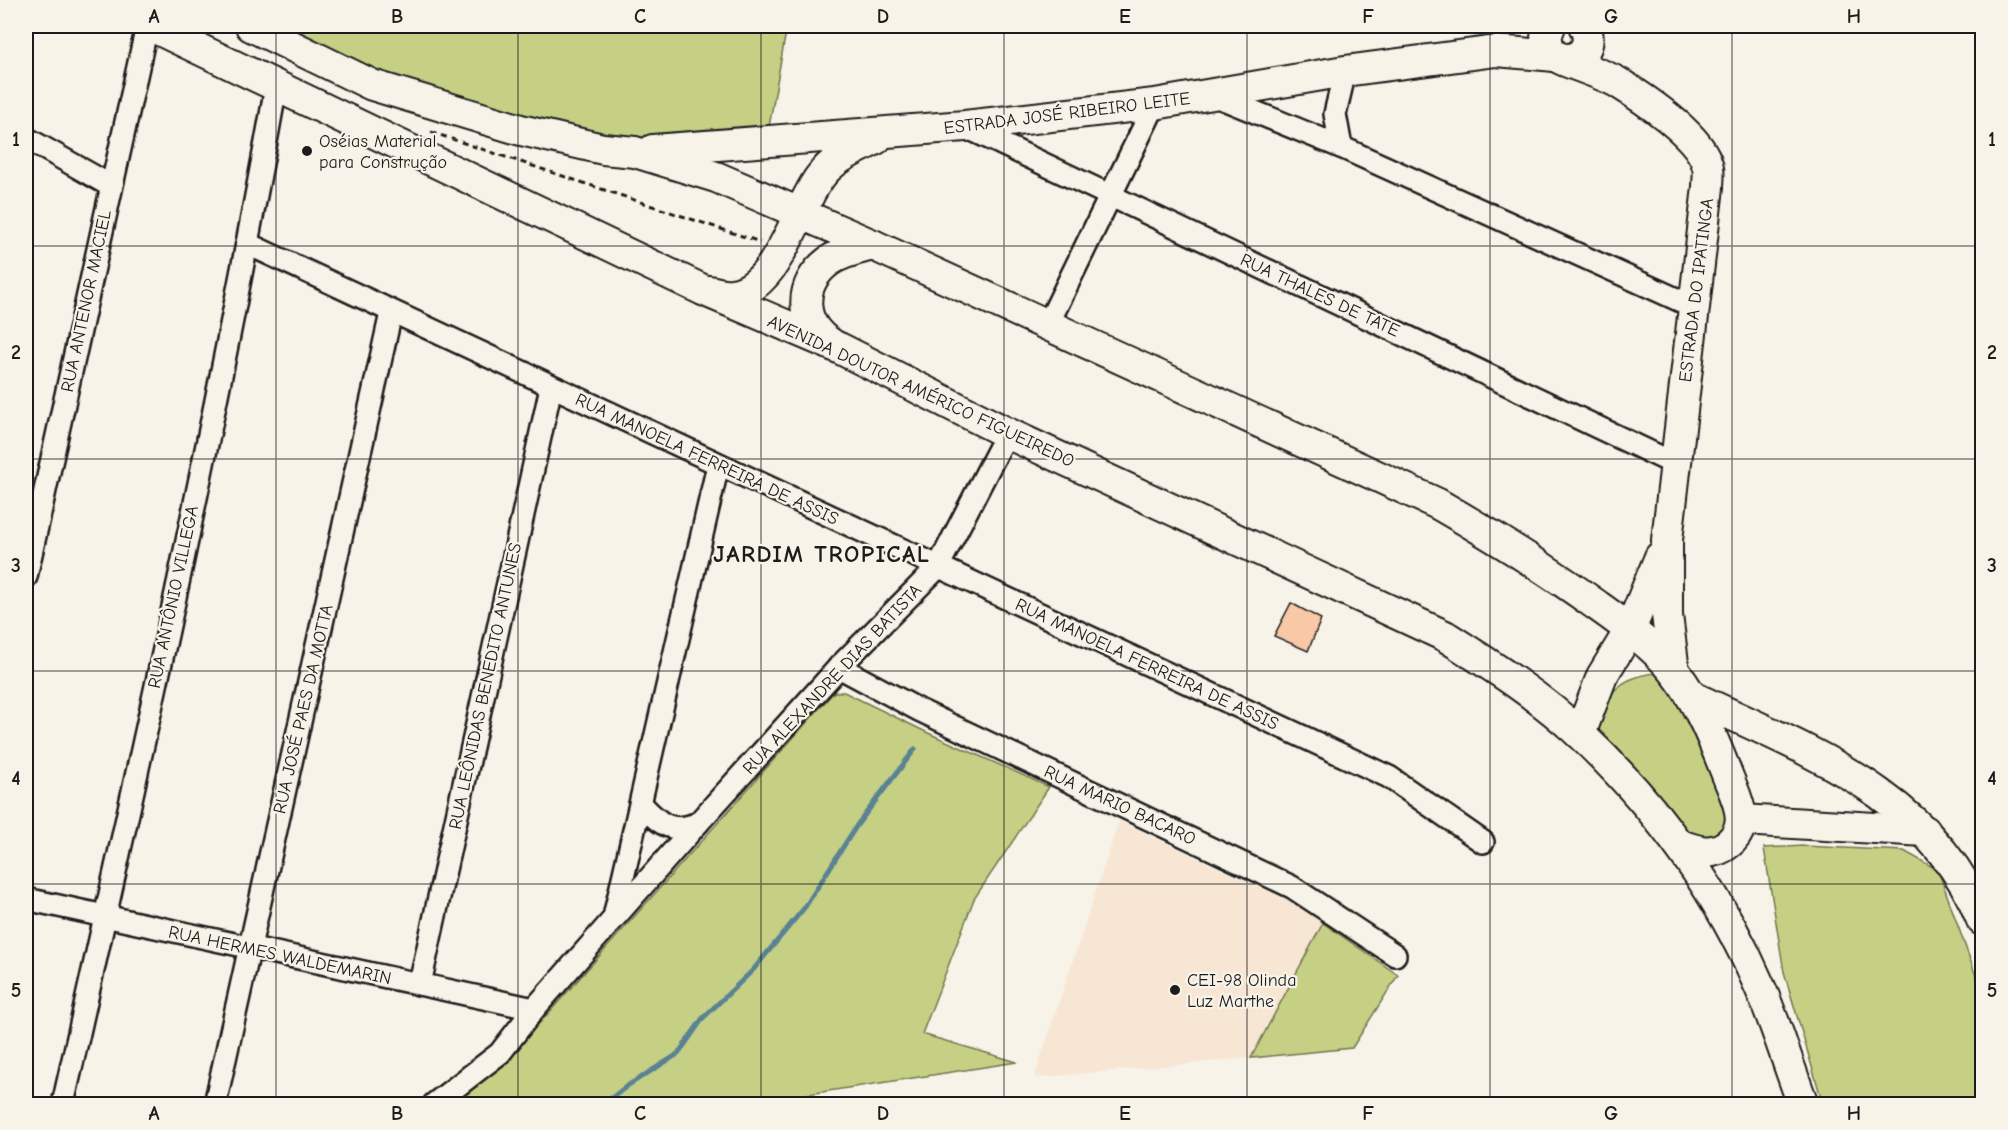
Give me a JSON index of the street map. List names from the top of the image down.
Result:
{
  "streets": {
    "main road": ["ESTRADA JOSÉ RIBEIRO LEITE", "ESTRADA DO IPATINGA", "AVENIDA DOUTOR AMÉRICO FIGUEIREDO"],
    "street": [
      "RUA THALES DE TATE",
      "RUA ANTENOR MACIEL",
      "RUA MANOELA FERREIRA DE ASSIS",
      "RUA ANTÔNIO VILLEGA",
      "RUA ALEXANDRE DIAS BATISTA",
      "RUA LEÔNIDAS BENEDITO ANTUNES",
      "RUA JOSÉ PAES DA MOTTA",
      "RUA MARIO BACARO",
      "RUA HERMES WALDEMARIN"
    ]
  },
  "crossings": [
    ["ESTRADA JOSÉ RIBEIRO LEITE", "ESTRADA DO IPATINGA"],
    ["ESTRADA JOSÉ RIBEIRO LEITE", "RUA THALES DE TATE"],
    ["ESTRADA DO IPATINGA", "RUA THALES DE TATE"],
    ["RUA ANTENOR MACIEL", "AVENIDA DOUTOR AMÉRICO FIGUEIREDO"],
    ["AVENIDA DOUTOR AMÉRICO FIGUEIREDO", "RUA ANTÔNIO VILLEGA"],
    ["AVENIDA DOUTOR AMÉRICO FIGUEIREDO", "RUA ALEXANDRE DIAS BATISTA"],
    ["RUA MANOELA FERREIRA DE ASSIS", "RUA ANTÔNIO VILLEGA"],
    ["RUA MANOELA FERREIRA DE ASSIS", "RUA ALEXANDRE DIAS BATISTA"],
    ["RUA MANOELA FERREIRA DE ASSIS", "RUA LEÔNIDAS BENEDITO ANTUNES"],
    ["RUA MANOELA FERREIRA DE ASSIS", "RUA JOSÉ PAES DA MOTTA"],
    ["RUA ANTÔNIO VILLEGA", "RUA HERMES WALDEMARIN"],
    ["RUA ALEXANDRE DIAS BATISTA", "RUA MARIO BACARO"],
    ["RUA ALEXANDRE DIAS BATISTA", "RUA HERMES WALDEMARIN"],
    ["RUA LEÔNIDAS BENEDITO ANTUNES", "RUA HERMES WALDEMARIN"],
    ["RUA JOSÉ PAES DA MOTTA", "RUA HERMES WALDEMARIN"]
  ],
  "districts": ["JARDIM TROPICAL"],
  "places": ["Oséias Material para Construção", "CEI-98 Olinda Luz Marthe"],
  "grid": {
    "columns": [
      "A",
      "B",
      "C",
      "D",
      "E",
      "F",
      "G",
      "H"
    ],
    "rows": [
      "1",
      "2",
      "3",
      "4",
      "5"
    ]
  }
}
